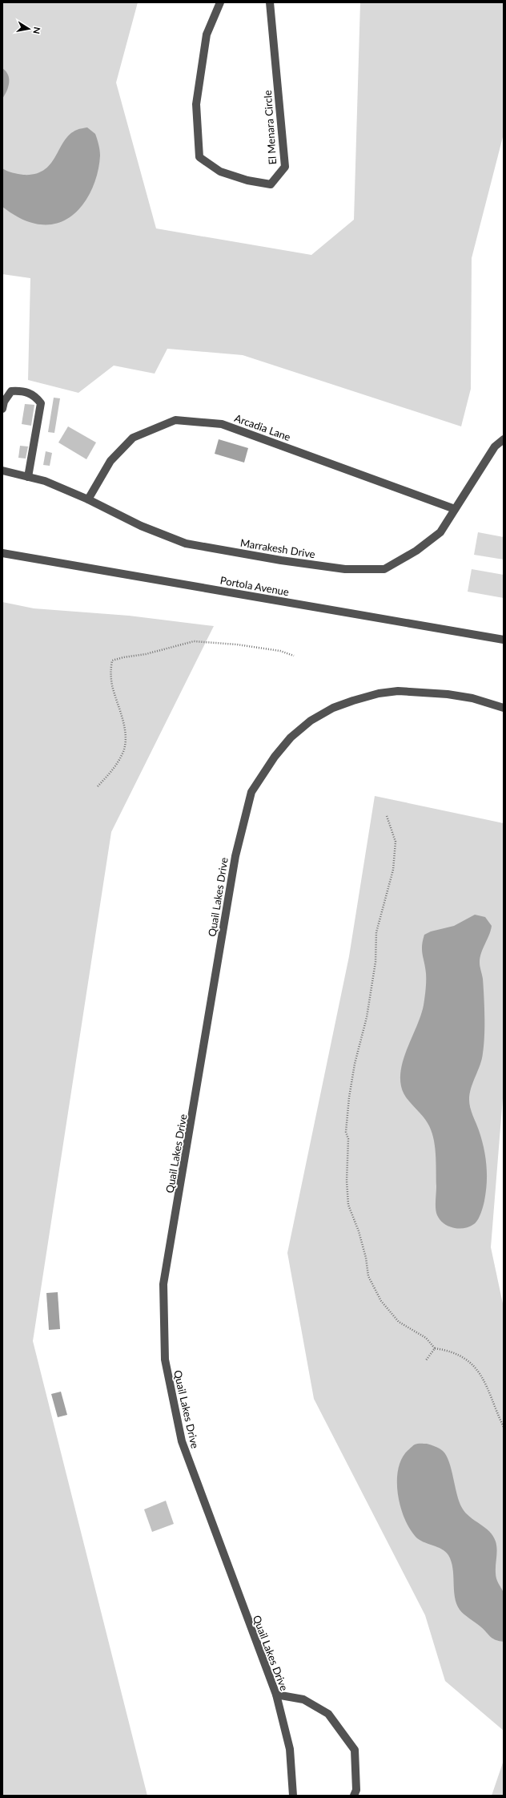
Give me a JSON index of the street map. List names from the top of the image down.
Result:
{
  "streets": {
    "street": [
      "El Menara Circle",
      "Arcadia Lane",
      "Marrakesh Drive",
      "Portola Avenue",
      "Quail Lakes Drive"
    ]
  },
  "crossings": [
    ["Arcadia Lane", "Marrakesh Drive"]
  ],
  "north": "right"
}
